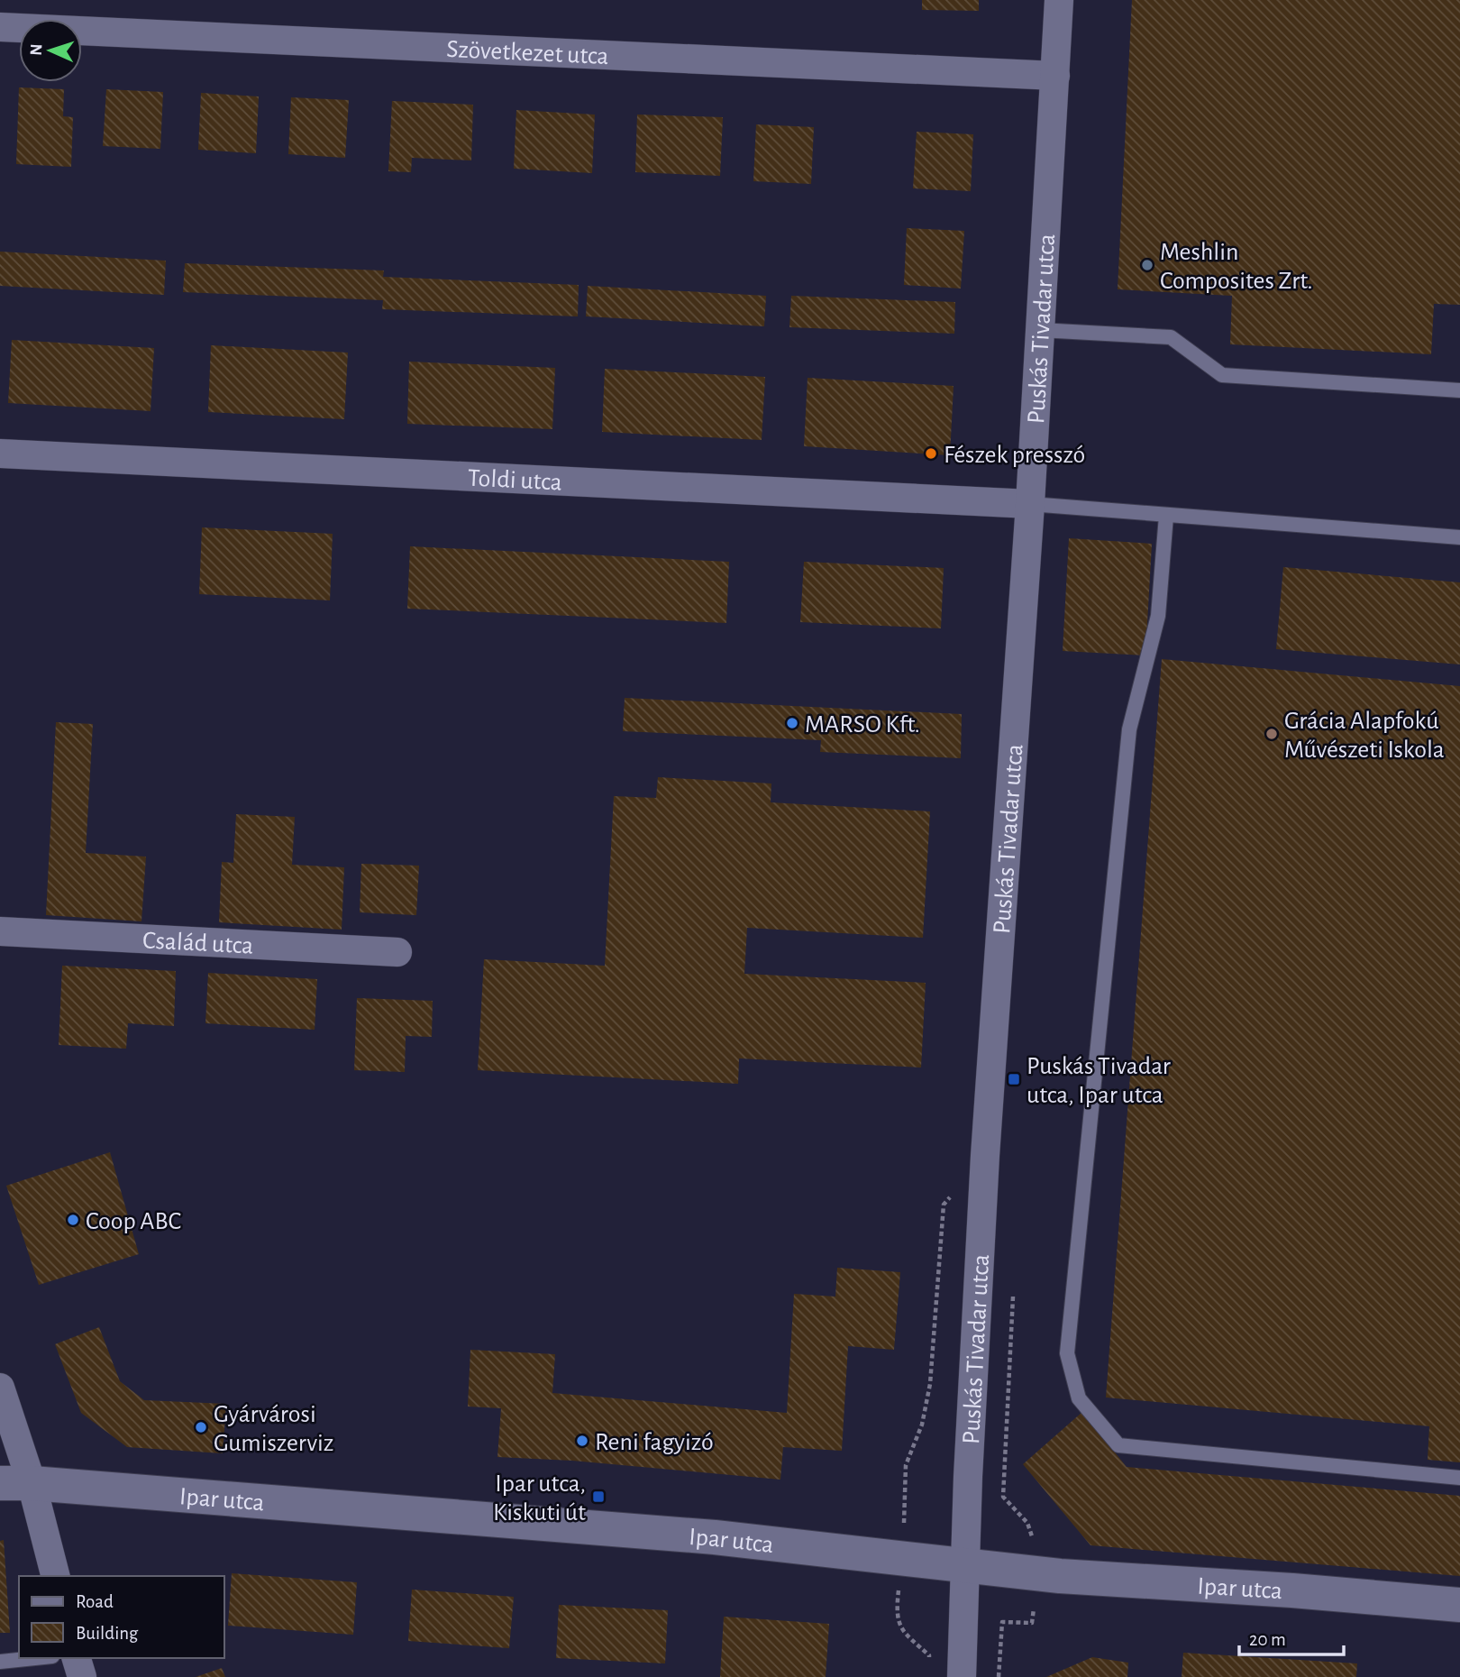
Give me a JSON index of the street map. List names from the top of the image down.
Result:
{
  "streets": {
    "street": [
      "Szövetkezet utca",
      "Puskás Tivadar utca",
      "Toldi utca",
      "Család utca",
      "Ipar utca"
    ]
  },
  "crossings": [
    ["Szövetkezet utca", "Puskás Tivadar utca"],
    ["Puskás Tivadar utca", "Toldi utca"],
    ["Puskás Tivadar utca", "Ipar utca"]
  ],
  "places": {
    "other": [
      "Meshlin Composites Zrt.",
      "Fészek presszó",
      "MARSO Kft.",
      "Grácia Alapfokú Művészeti Iskola",
      "Coop ABC",
      "Gyárvárosi Gumiszerviz",
      "Reni fagyizó"
    ],
    "transit": ["Puskás Tivadar utca, Ipar utca", "Ipar utca, Kiskuti út"]
  },
  "legend": ["Road", "Building"],
  "scale_bar": "20 m",
  "north": "left"
}
